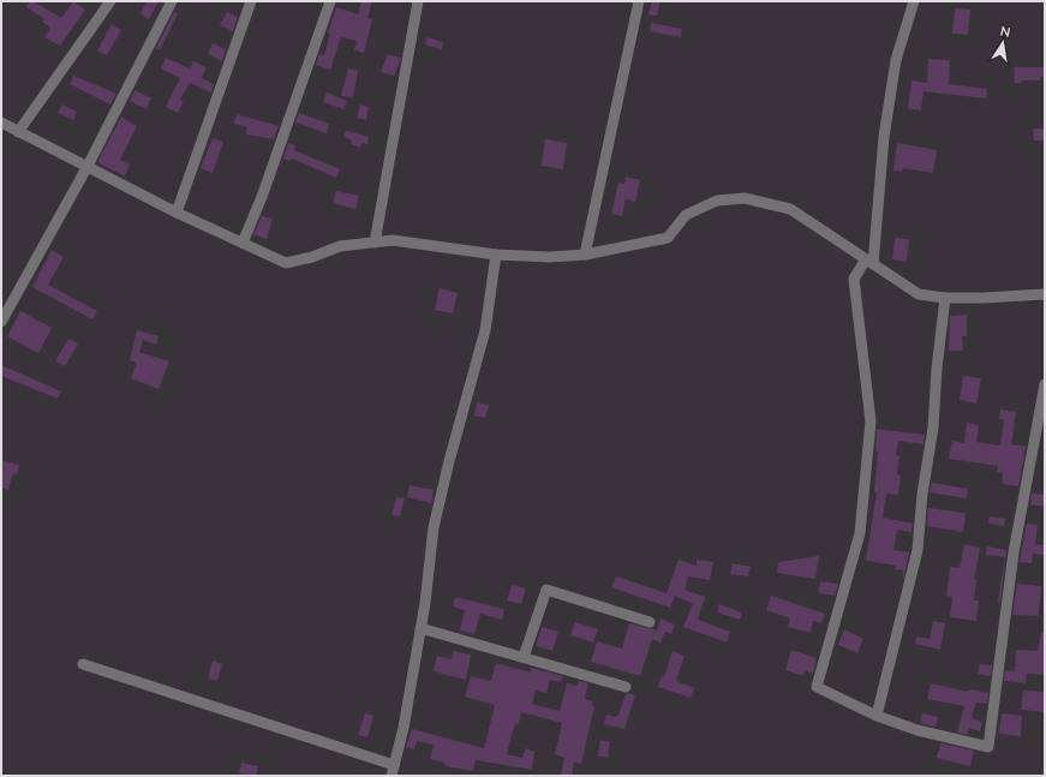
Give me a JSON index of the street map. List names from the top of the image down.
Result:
{
  "north": "top"
}
